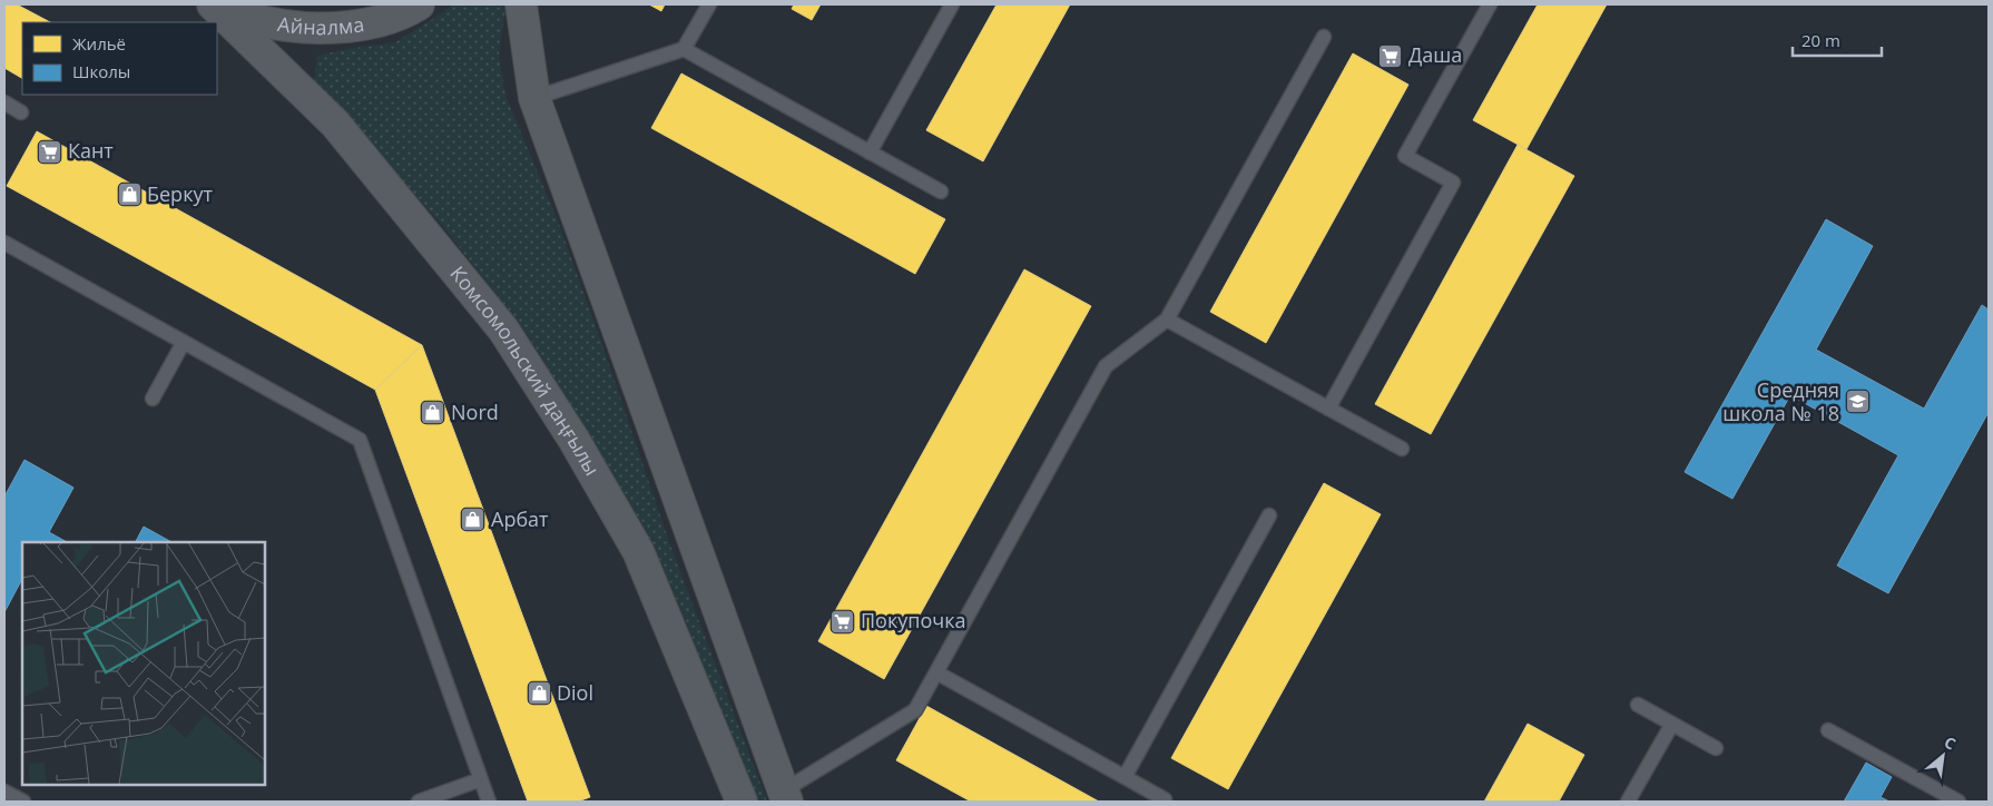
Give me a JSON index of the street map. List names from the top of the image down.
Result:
{
  "streets": {
    "street": ["Айналма", "Комсомольский даңғылы"]
  },
  "places": {
    "supermarket": ["Даша", "Кант", "Покупочка"],
    "shop": [
      "Беркут",
      "Nord",
      "Арбат",
      "Diol"
    ],
    "school or university": ["Средняя школа № 18"]
  },
  "legend": ["Жильё", "Школы"],
  "scale_bar": "20 m",
  "north": "top right"
}
